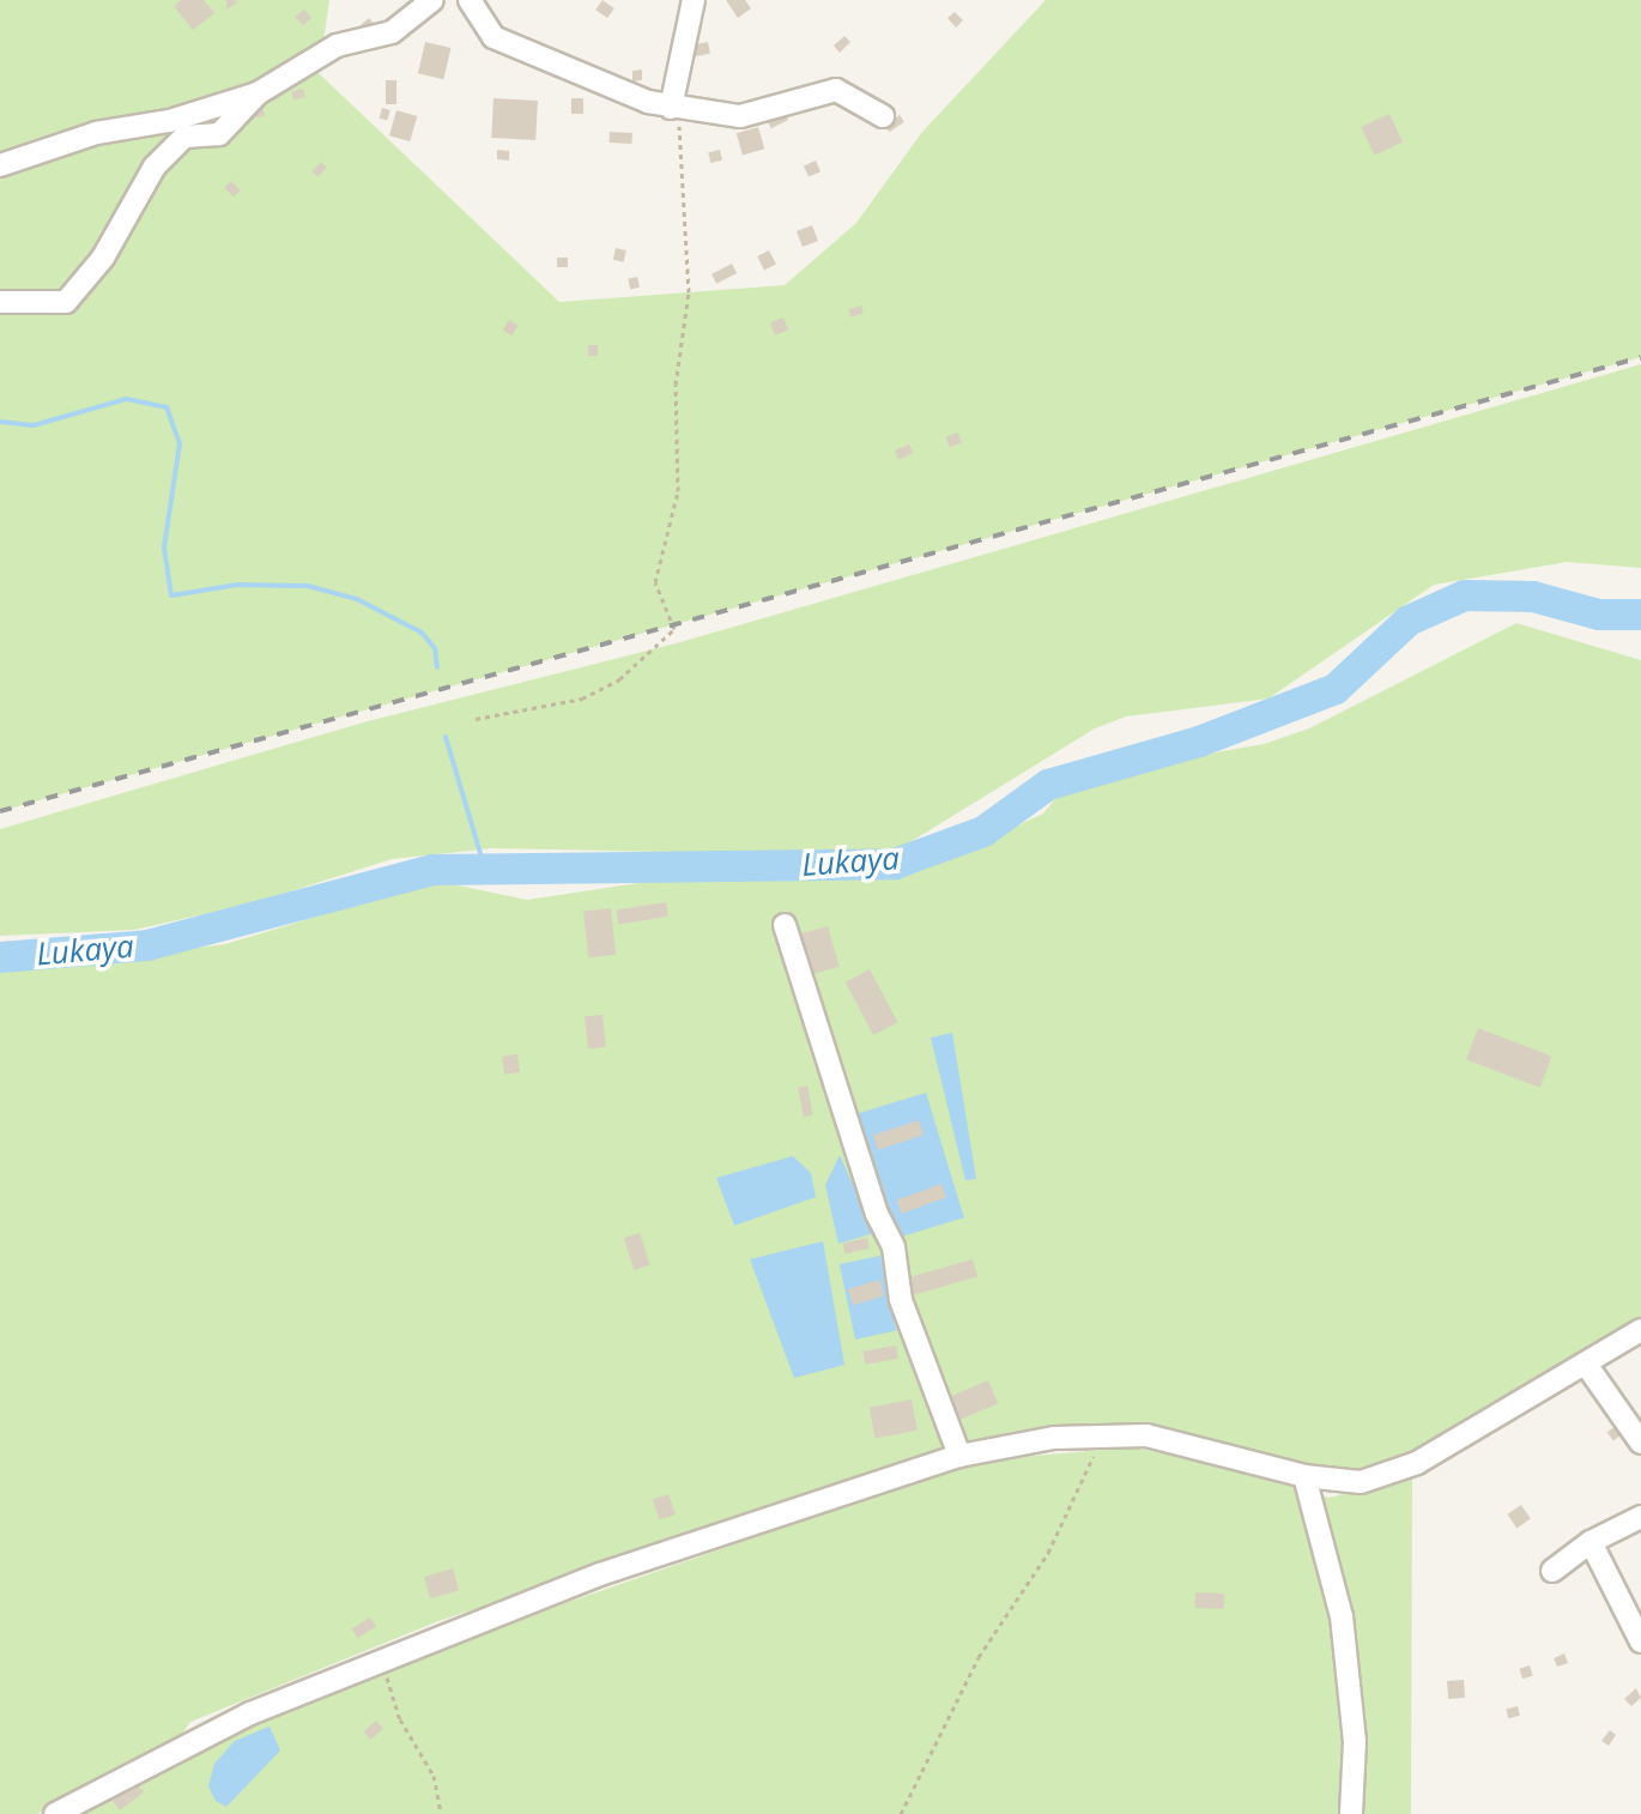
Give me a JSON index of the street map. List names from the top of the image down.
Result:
{
  "water": ["Lukaya"]
}
